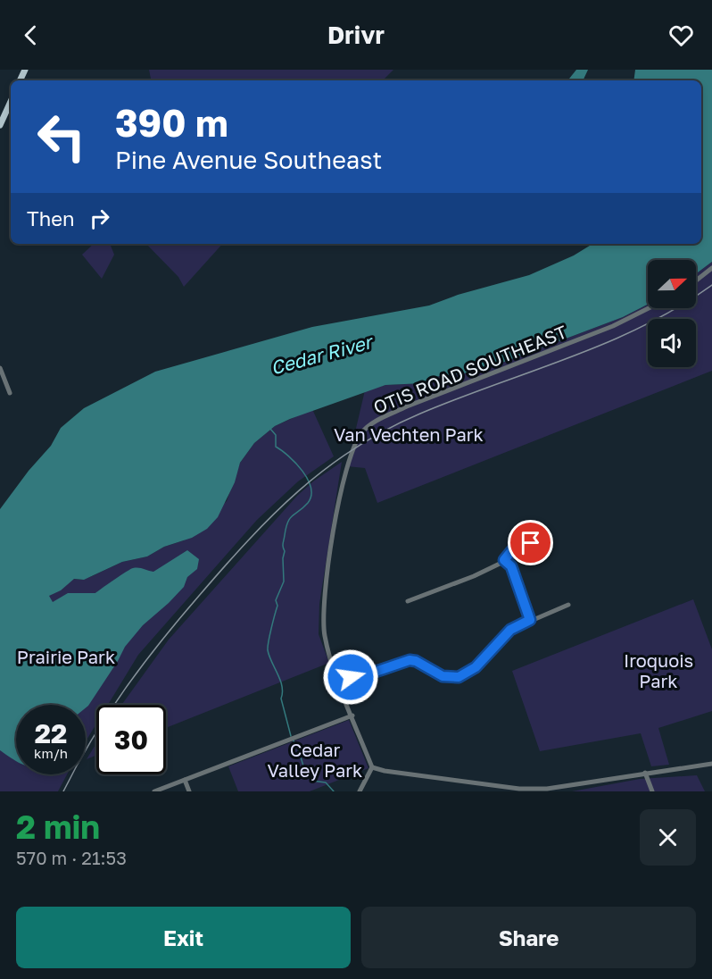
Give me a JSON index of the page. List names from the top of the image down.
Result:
{
  "streets": {
    "street": ["OTIS ROAD SOUTHEAST"]
  },
  "water": ["Cedar River"],
  "parks": [
    "Van Vechten Park",
    "Prairie Park",
    "Iroquois Park",
    "Cedar Valley Park"
  ],
  "north": "right",
  "page": {
    "header": "Drivr",
    "turn": ["390 m", "Pine Avenue Southeast"],
    "then": "Then",
    "speed": "22 km/h",
    "limit": "30",
    "heading": ["2 min", "570 m · 21:53"],
    "buttons": ["Exit", "Share"]
  }
}
